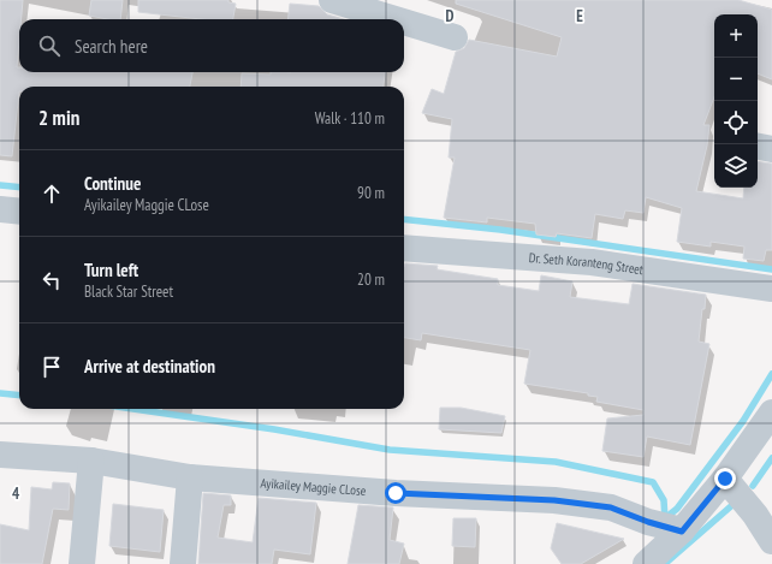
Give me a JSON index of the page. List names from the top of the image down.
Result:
{
  "streets": {
    "street": ["Dr. Seth Koranteng Street", "Ayikailey Maggie CLose"]
  },
  "page": {
    "map_buttons": ["+", "−"],
    "search": "Search here",
    "heading": ["2 min", "Walk · 110 m"],
    "list": [
      ["Continue", "Ayikailey Maggie CLose", "90 m"],
      ["Turn left", "Black Star Street", "20 m"],
      "Arrive at destination"
    ]
  },
  "grid": {
    "columns": ["D", "E"],
    "rows": ["4"]
  }
}
